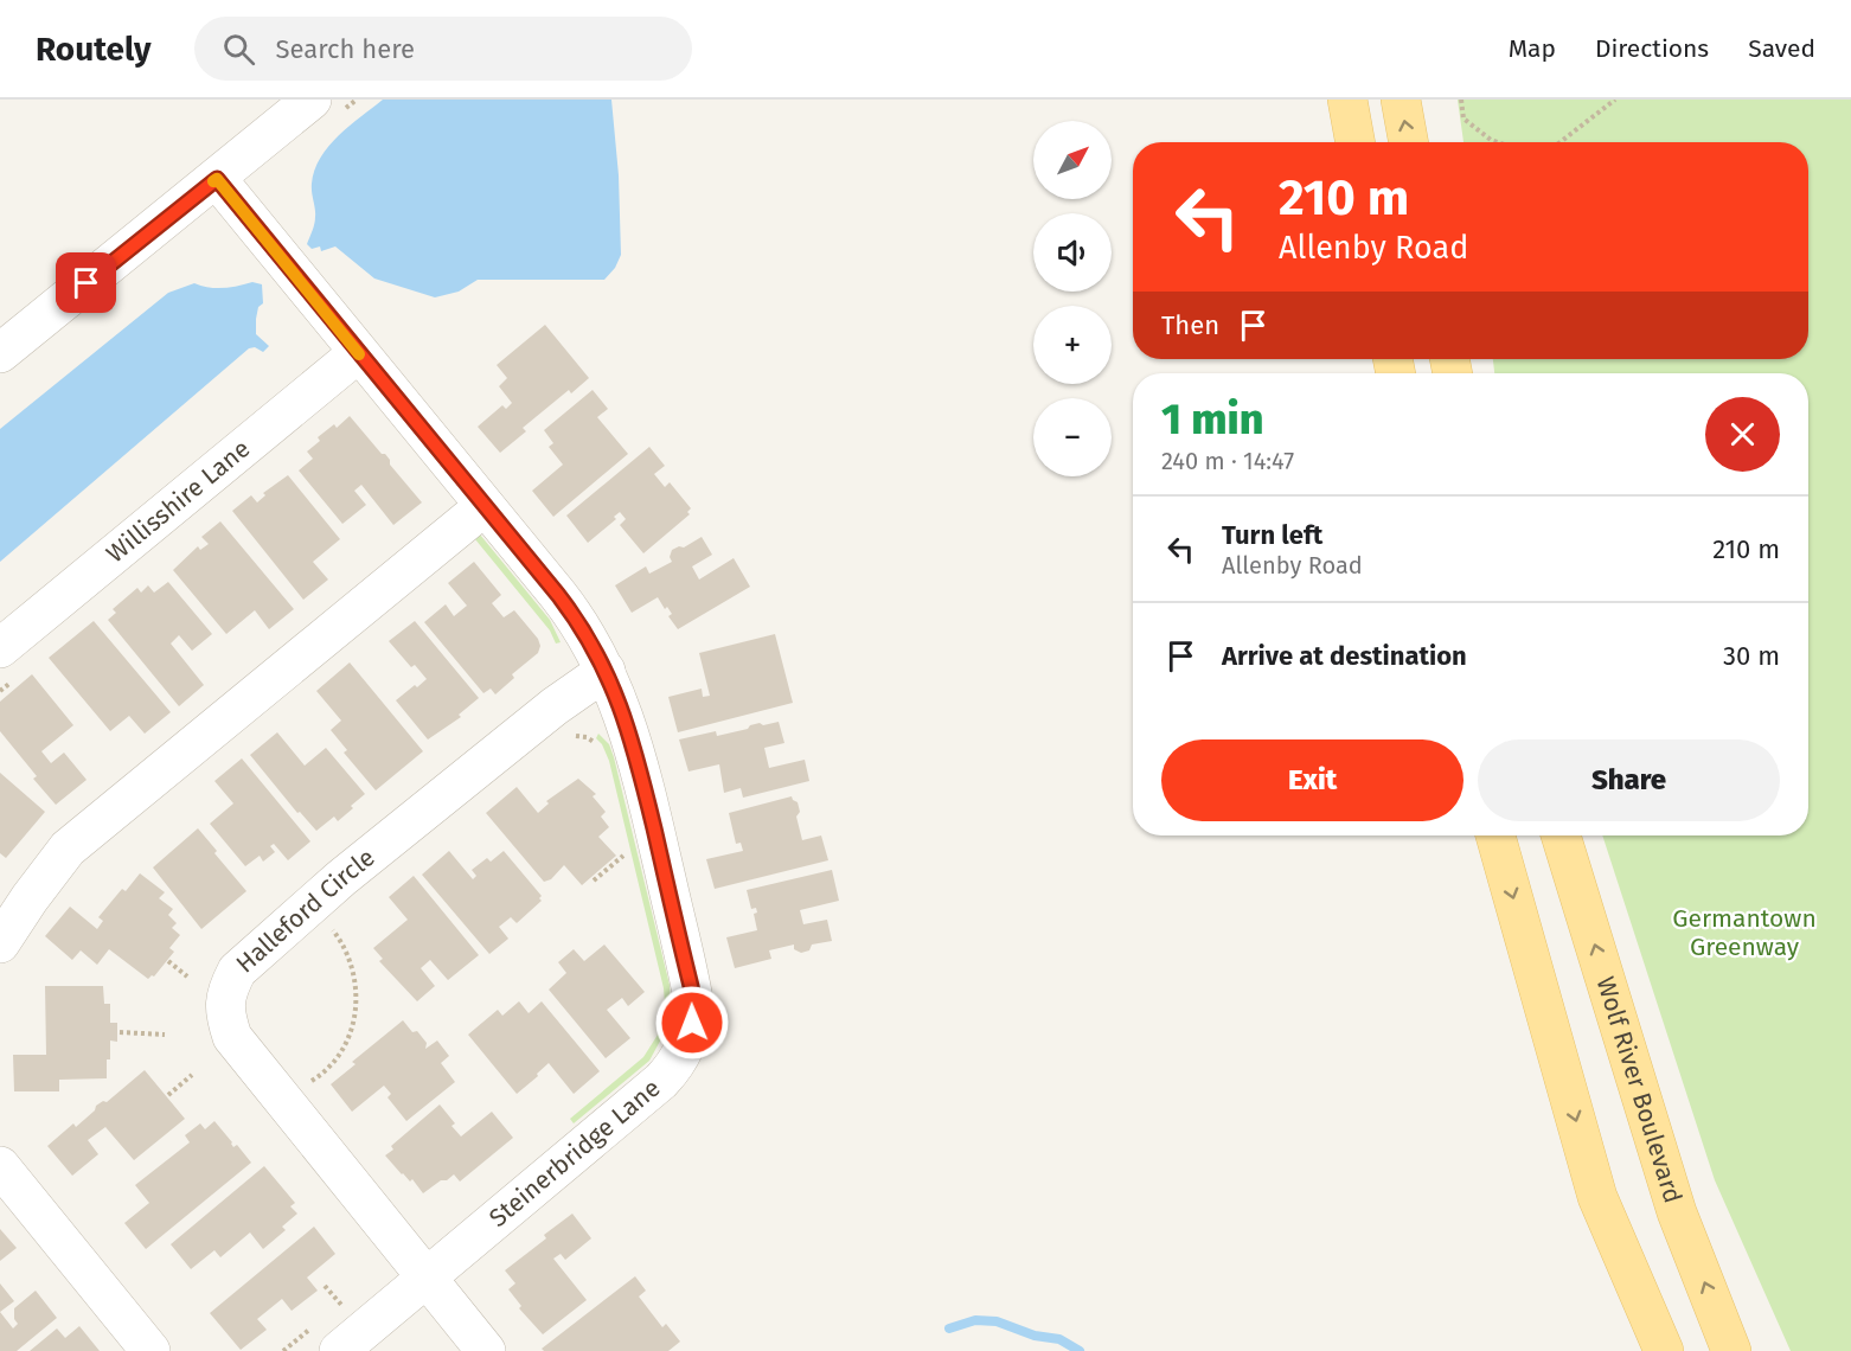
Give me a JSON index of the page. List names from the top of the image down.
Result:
{
  "streets": {
    "main road": ["Wolf River Boulevard"],
    "street": ["Willisshire Lane", "Halleford Circle", "Steinerbridge Lane"]
  },
  "crossings": [
    ["Willisshire Lane", "Steinerbridge Lane"],
    ["Halleford Circle", "Steinerbridge Lane"]
  ],
  "parks": ["Germantown Greenway"],
  "north": "top right",
  "page": {
    "header": "Routely",
    "search": "Search here",
    "nav": ["Map", "Directions", "Saved"],
    "map_buttons": ["+", "−"],
    "turn": ["210 m", "Allenby Road"],
    "then": "Then",
    "heading": ["1 min", "240 m · 14:47"],
    "list": [
      {
        "name": "Turn left",
        "note": "Allenby Road",
        "value": "210 m"
      },
      {
        "name": "Arrive at destination",
        "value": "30 m"
      }
    ],
    "buttons": ["Exit", "Share"]
  }
}
